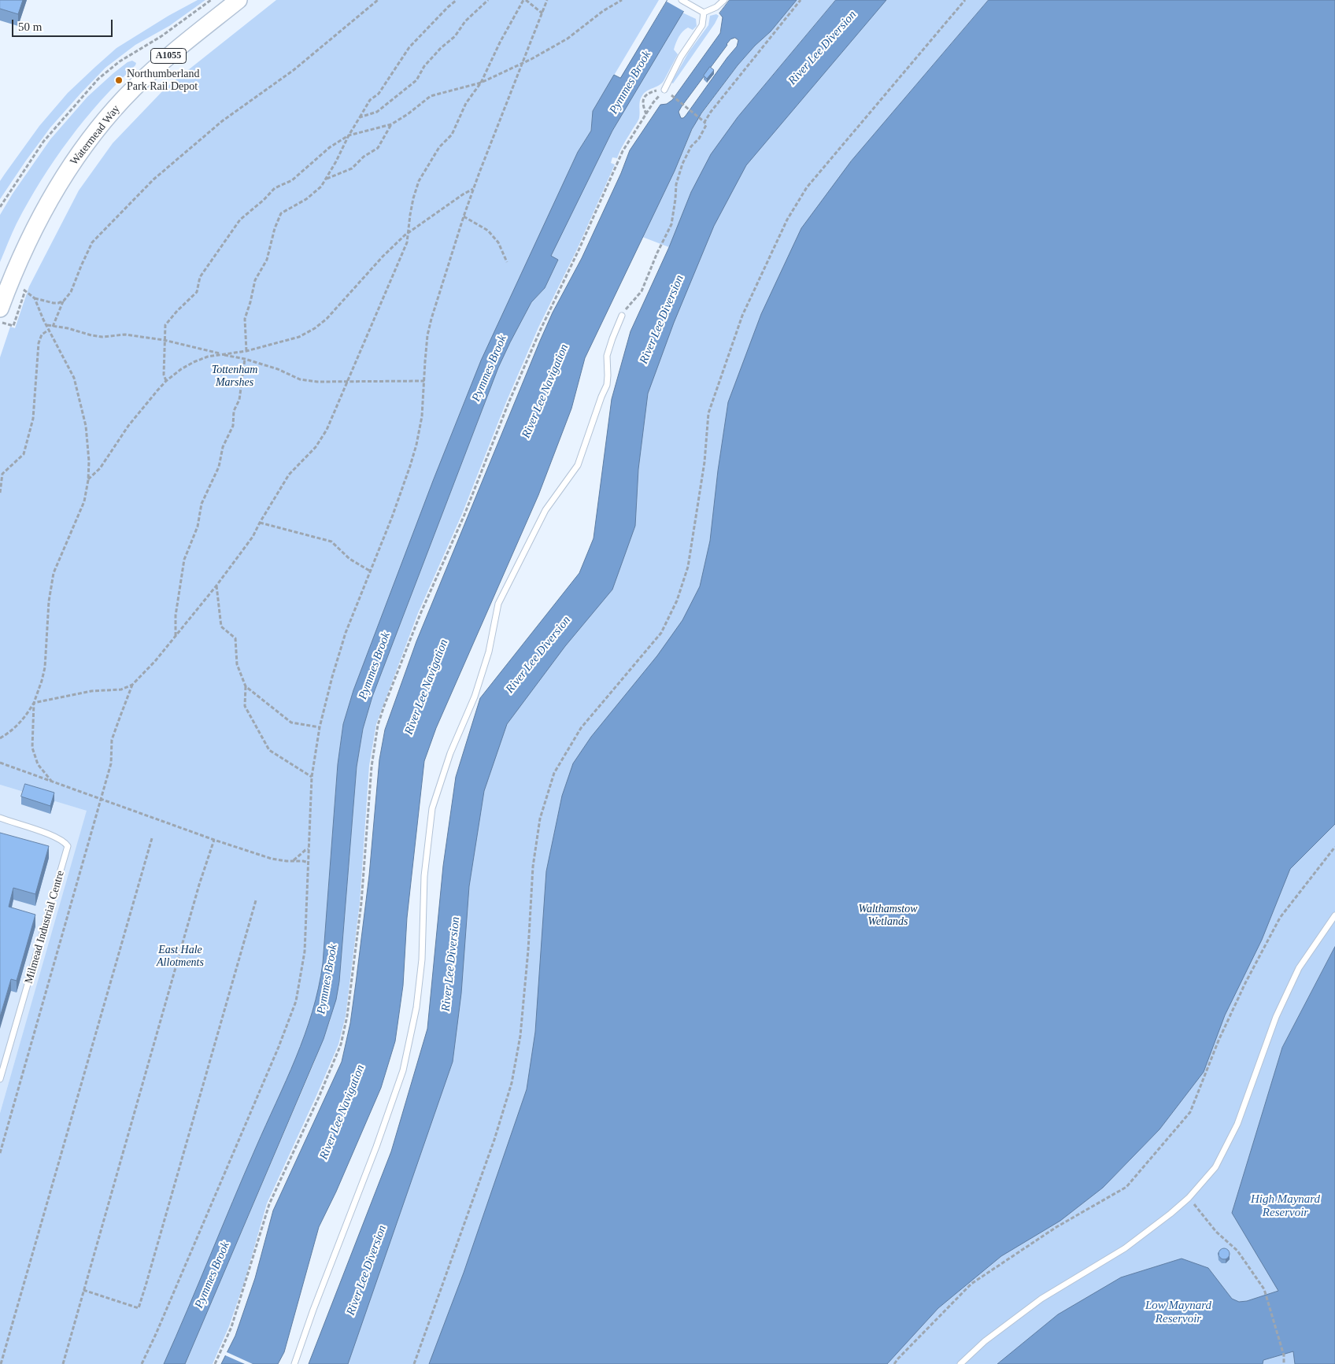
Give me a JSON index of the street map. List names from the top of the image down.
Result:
{
  "streets": {
    "main road": ["A1055", "Watermead Way"],
    "lane": ["Milmead Industrial Centre"]
  },
  "water": [
    "River Lee Diversion",
    "Pymmes Brook",
    "River Lee Navigation",
    "High Maynard Reservoir",
    "Low Maynard Reservoir"
  ],
  "parks": ["Tottenham Marshes", "Walthamstow Wetlands", "East Hale Allotments"],
  "places": ["Northumberland Park Rail Depot"],
  "scale_bar": "50 m"
}
